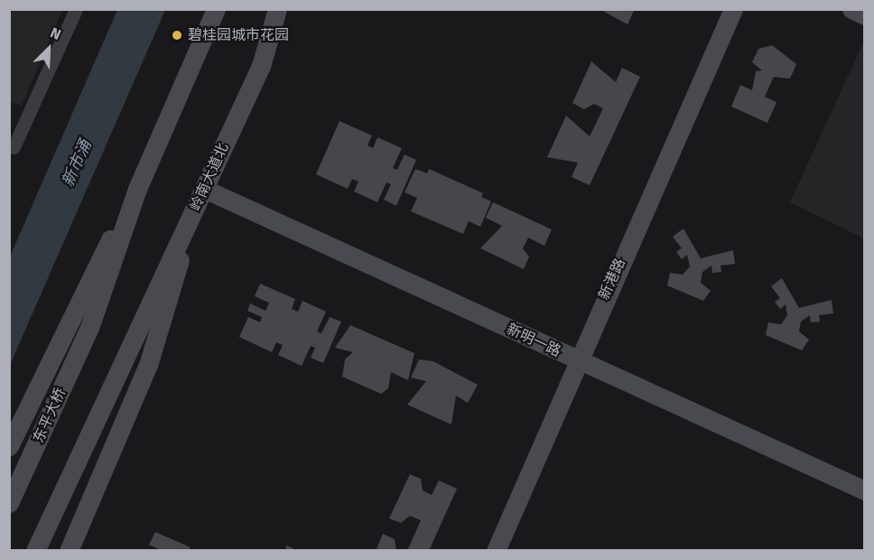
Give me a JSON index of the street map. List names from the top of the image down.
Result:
{
  "streets": {
    "main road": [
      "岭南大道北",
      "新港路",
      "新明一路",
      "东平大桥"
    ]
  },
  "crossings": [
    ["岭南大道北", "新明一路"],
    ["新港路", "新明一路"]
  ],
  "water": ["新市涌"],
  "places": ["碧桂园城市花园"],
  "north": "top right"
}
